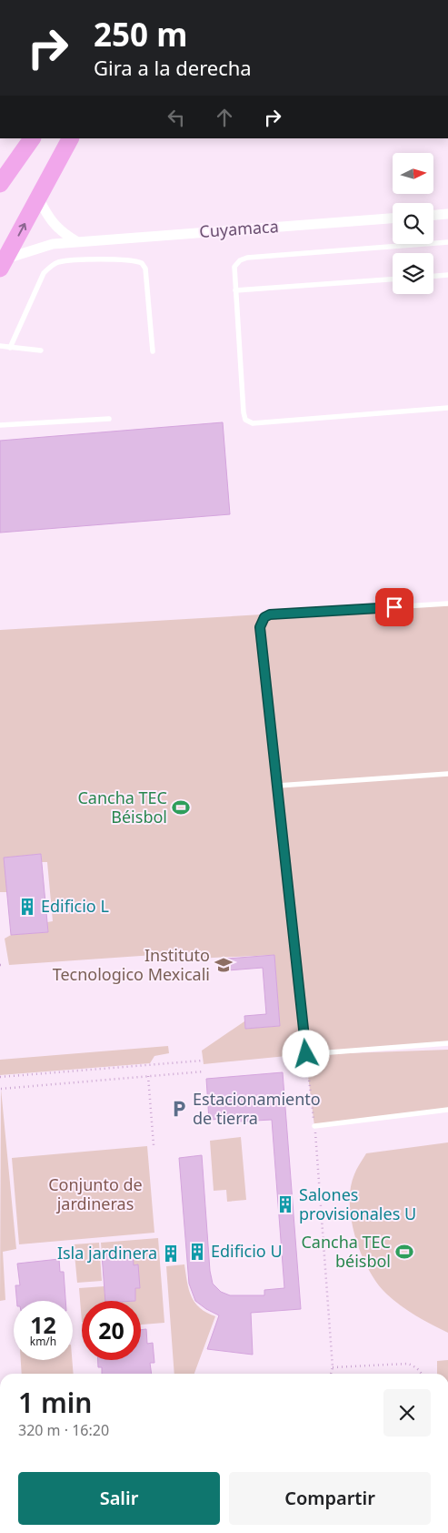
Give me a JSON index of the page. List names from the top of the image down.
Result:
{
  "streets": {
    "street": ["Cuyamaca"]
  },
  "parks": ["Conjunto de jardineras"],
  "places": {
    "sports": ["Cancha TEC Béisbol", "Cancha TEC béisbol"],
    "building": [
      "Edificio L",
      "Salones provisionales U",
      "Edificio U",
      "Isla jardinera"
    ],
    "school or university": ["Instituto Tecnologico Mexicali"],
    "parking": ["Estacionamiento de tierra"]
  },
  "north": "right",
  "page": {
    "turn": ["250 m", "Gira a la derecha"],
    "speed": "12 km/h",
    "limit": "20",
    "heading": ["1 min", "320 m · 16:20"],
    "buttons": ["Salir", "Compartir"]
  }
}
